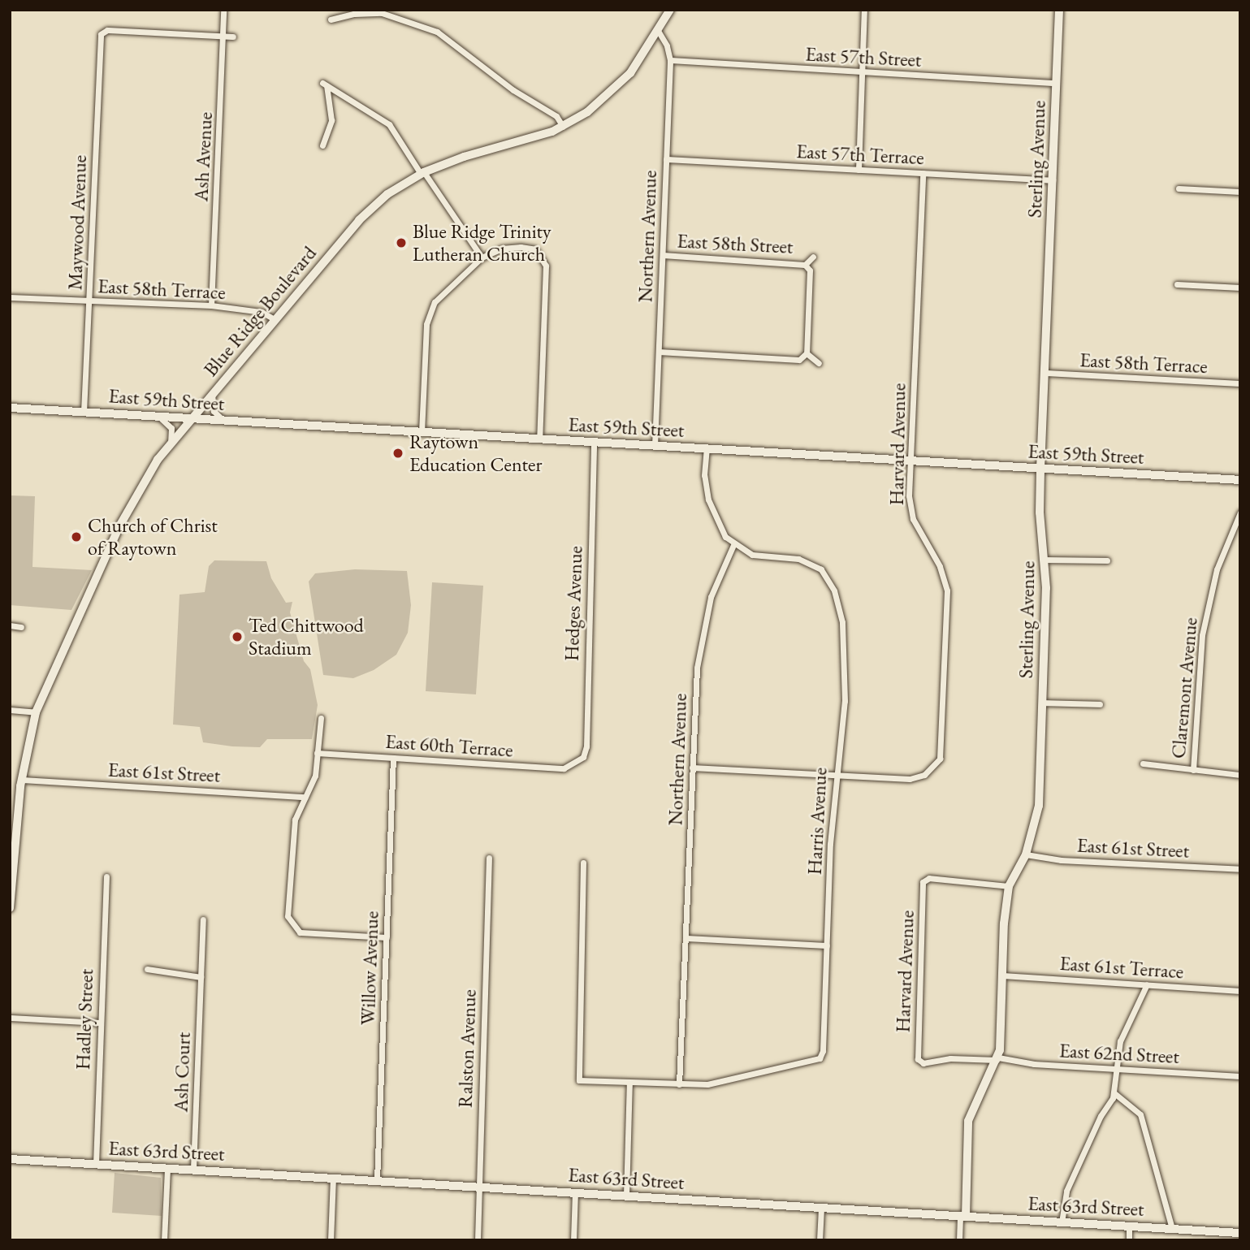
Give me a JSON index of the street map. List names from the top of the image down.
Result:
{
  "streets": {
    "street": [
      "East 57th Street",
      "East 57th Terrace",
      "Ash Avenue",
      "Sterling Avenue",
      "Maywood Avenue",
      "Northern Avenue",
      "East 58th Street",
      "East 58th Terrace",
      "Blue Ridge Boulevard",
      "East 59th Street",
      "Harvard Avenue",
      "Hedges Avenue",
      "Claremont Avenue",
      "East 60th Terrace",
      "East 61st Street",
      "Harris Avenue",
      "East 61st Terrace",
      "Willow Avenue",
      "Hadley Street",
      "Ralston Avenue",
      "East 62nd Street",
      "Ash Court",
      "East 63rd Street"
    ]
  },
  "crossings": [
    ["East 57th Street", "Sterling Avenue"],
    ["East 57th Street", "Northern Avenue"],
    ["East 57th Terrace", "Sterling Avenue"],
    ["East 57th Terrace", "Northern Avenue"],
    ["East 57th Terrace", "Harvard Avenue"],
    ["Ash Avenue", "Maywood Avenue"],
    ["Ash Avenue", "East 58th Terrace"],
    ["Sterling Avenue", "East 58th Terrace"],
    ["Sterling Avenue", "East 59th Street"],
    ["Sterling Avenue", "Harvard Avenue"],
    ["Sterling Avenue", "East 61st Street"],
    ["Sterling Avenue", "East 61st Terrace"],
    ["Sterling Avenue", "East 62nd Street"],
    ["Sterling Avenue", "East 63rd Street"],
    ["Maywood Avenue", "East 58th Terrace"],
    ["Maywood Avenue", "East 59th Street"],
    ["Northern Avenue", "East 58th Street"],
    ["Northern Avenue", "Blue Ridge Boulevard"],
    ["Northern Avenue", "East 59th Street"],
    ["Northern Avenue", "Harris Avenue"],
    ["East 58th Terrace", "Blue Ridge Boulevard"],
    ["Blue Ridge Boulevard", "East 59th Street"],
    ["Blue Ridge Boulevard", "East 61st Street"],
    ["East 59th Street", "Harvard Avenue"],
    ["East 59th Street", "Hedges Avenue"],
    ["Harvard Avenue", "Harris Avenue"],
    ["Harvard Avenue", "East 62nd Street"],
    ["Hedges Avenue", "East 60th Terrace"],
    ["East 60th Terrace", "Willow Avenue"],
    ["Willow Avenue", "East 63rd Street"],
    ["Hadley Street", "East 63rd Street"],
    ["Ralston Avenue", "East 63rd Street"],
    ["Ash Court", "East 63rd Street"]
  ],
  "places": [
    "Blue Ridge Trinity Lutheran Church",
    "Raytown Education Center",
    "Church of Christ of Raytown",
    "Ted Chittwood Stadium"
  ]
}
